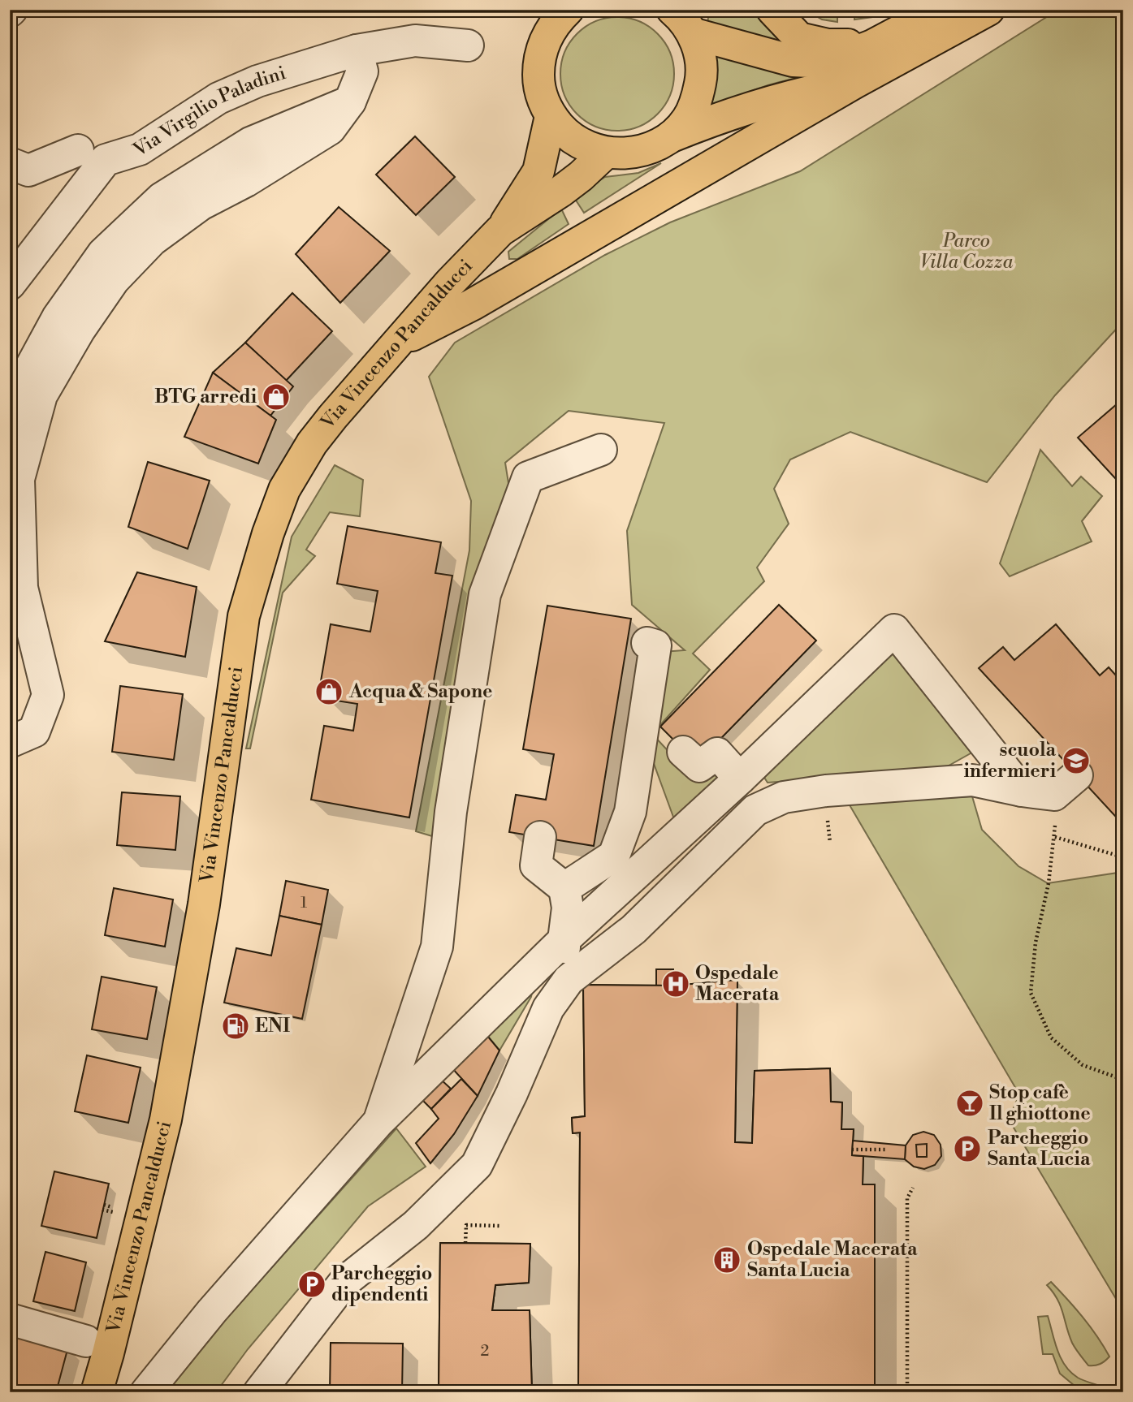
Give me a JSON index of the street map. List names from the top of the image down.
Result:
{
  "streets": {
    "main road": ["Via Vincenzo Pancalducci"],
    "street": ["Via Virgilio Paladini"]
  },
  "parks": ["Parco Villa Cozza"],
  "places": {
    "shop": ["BTG arredi", "Acqua & Sapone"],
    "school or university": ["scuola infermieri"],
    "hospital": ["Ospedale Macerata"],
    "fuel station": ["ENI"],
    "bar": ["Stop cafè Il ghiottone"],
    "parking": ["Parcheggio Santa Lucia", "Parcheggio dipendenti"],
    "building": ["Ospedale Macerata Santa Lucia"]
  },
  "house_numbers": ["1", "2"]
}
